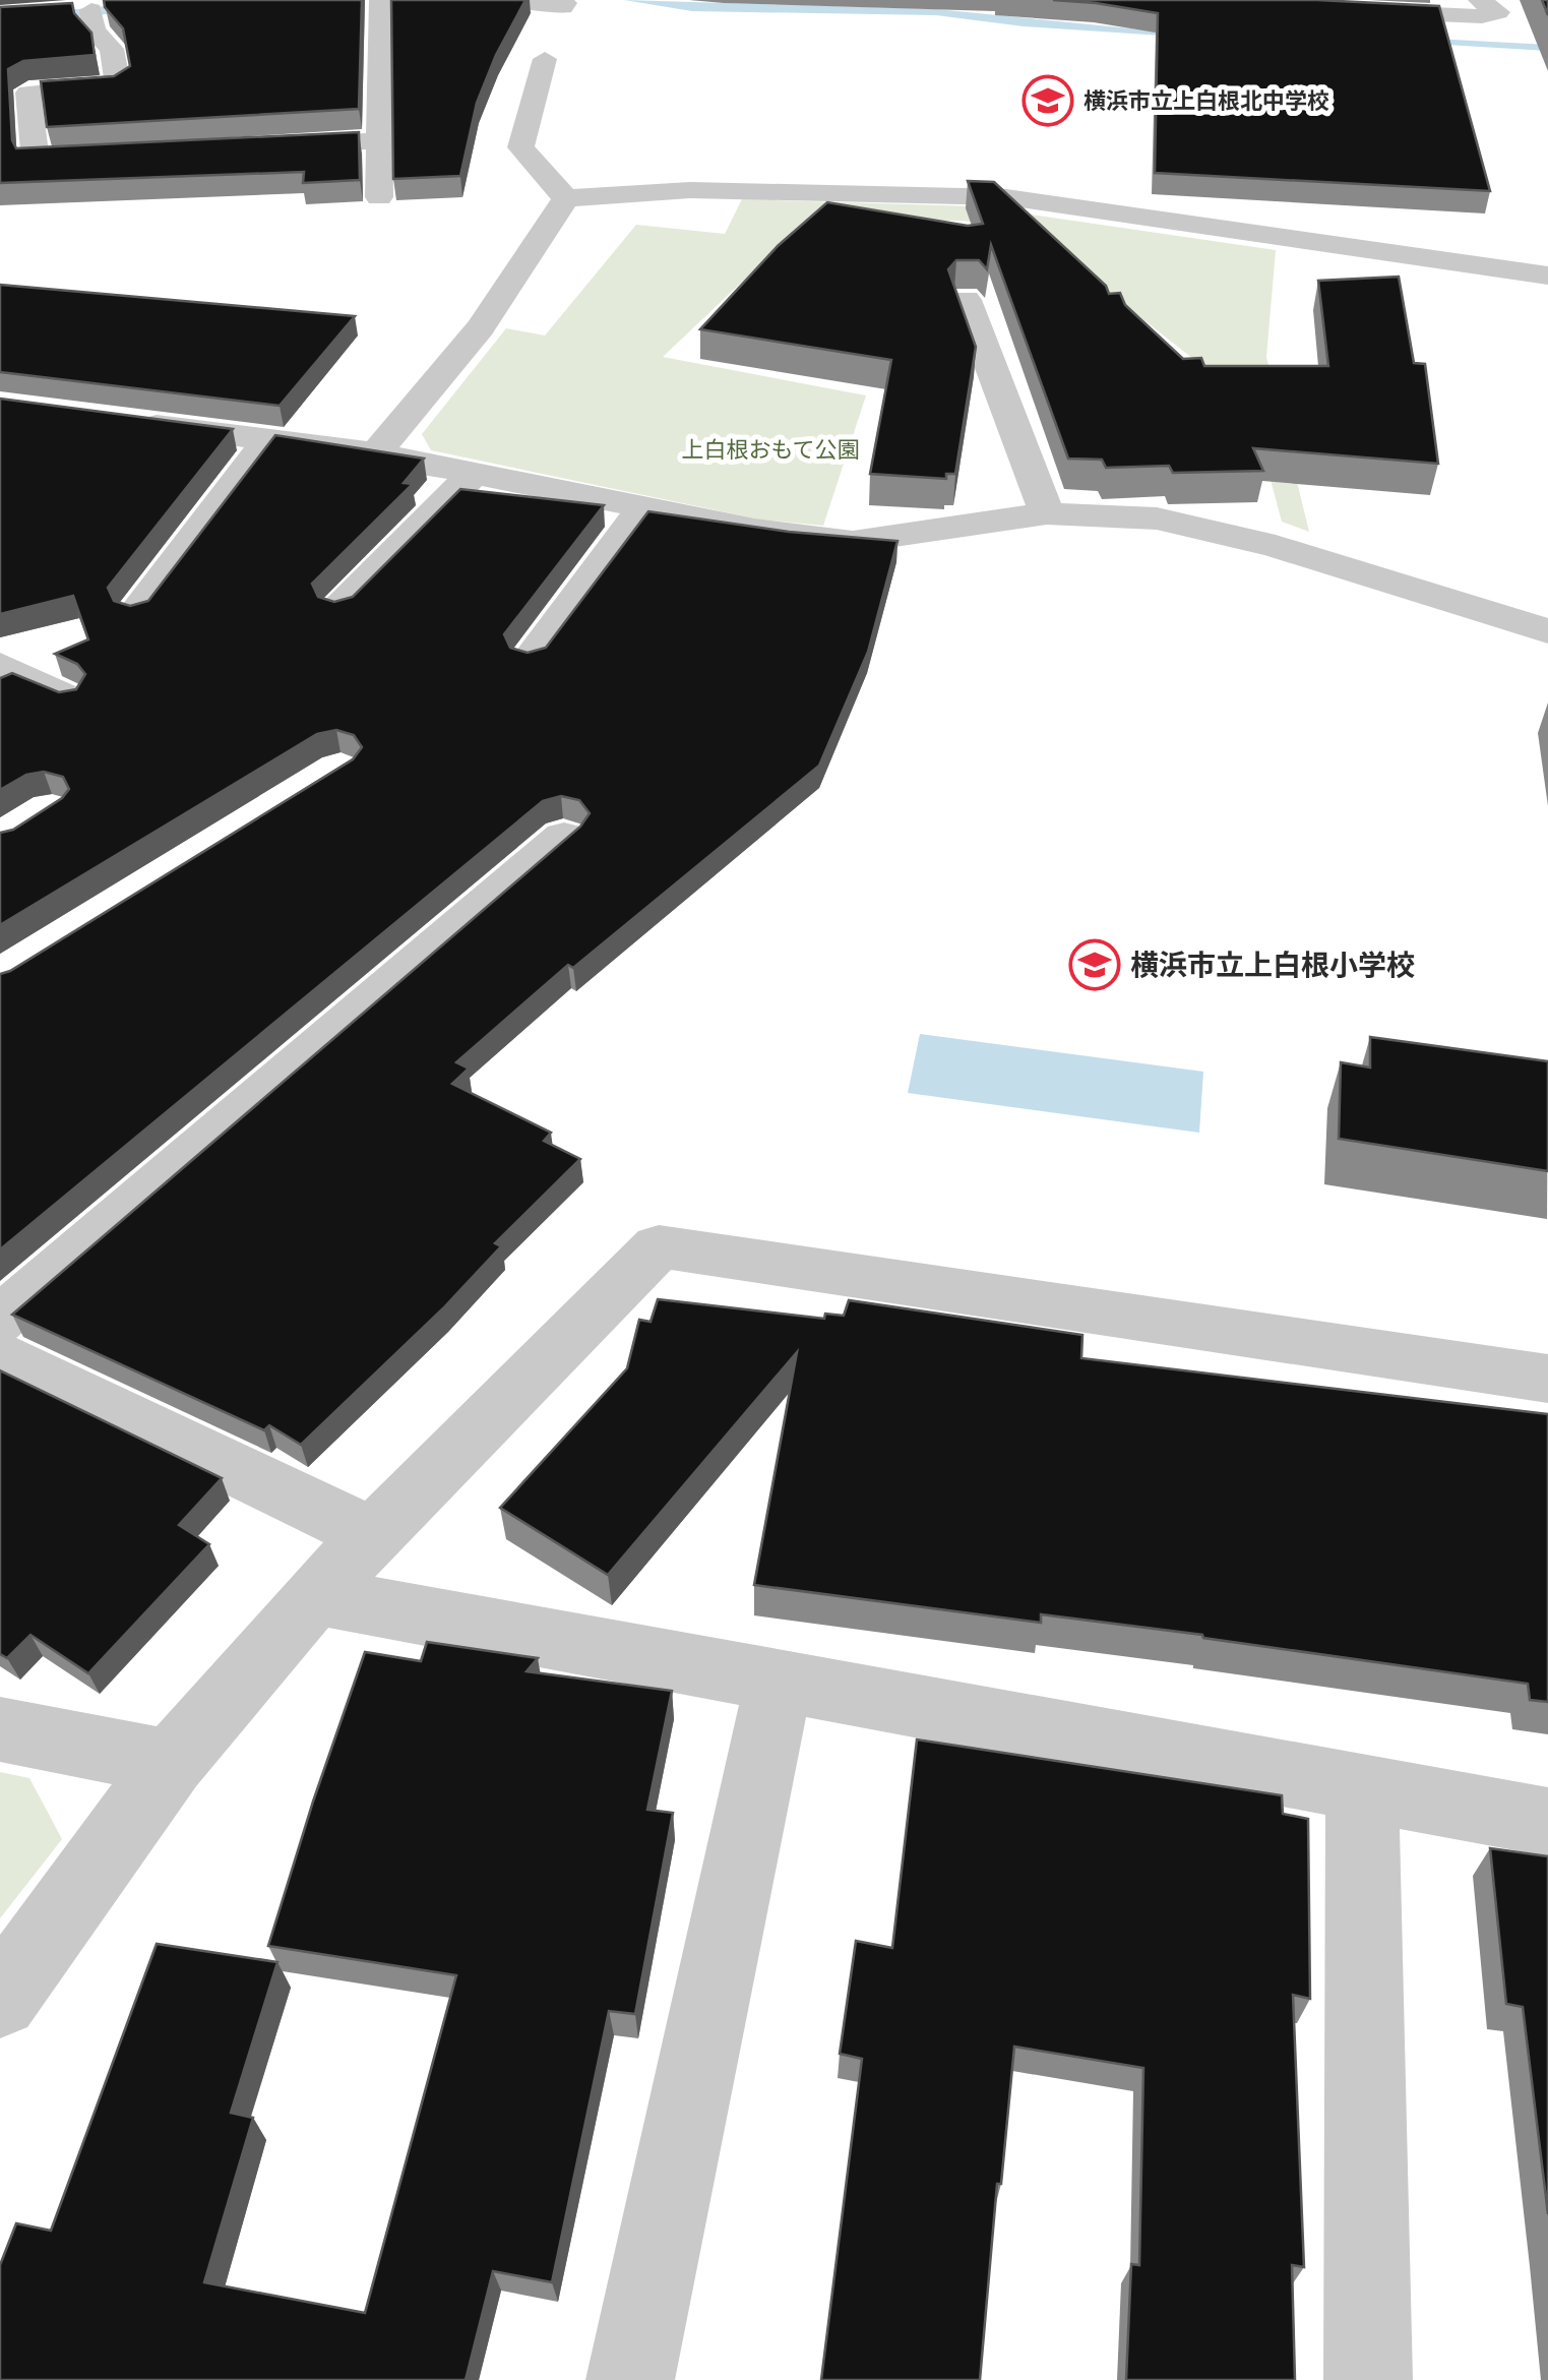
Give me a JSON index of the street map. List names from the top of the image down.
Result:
{
  "parks": ["上白根おもて公園"],
  "places": {
    "school or university": ["横浜市立上白根北中学校", "横浜市立上白根小学校"]
  }
}
